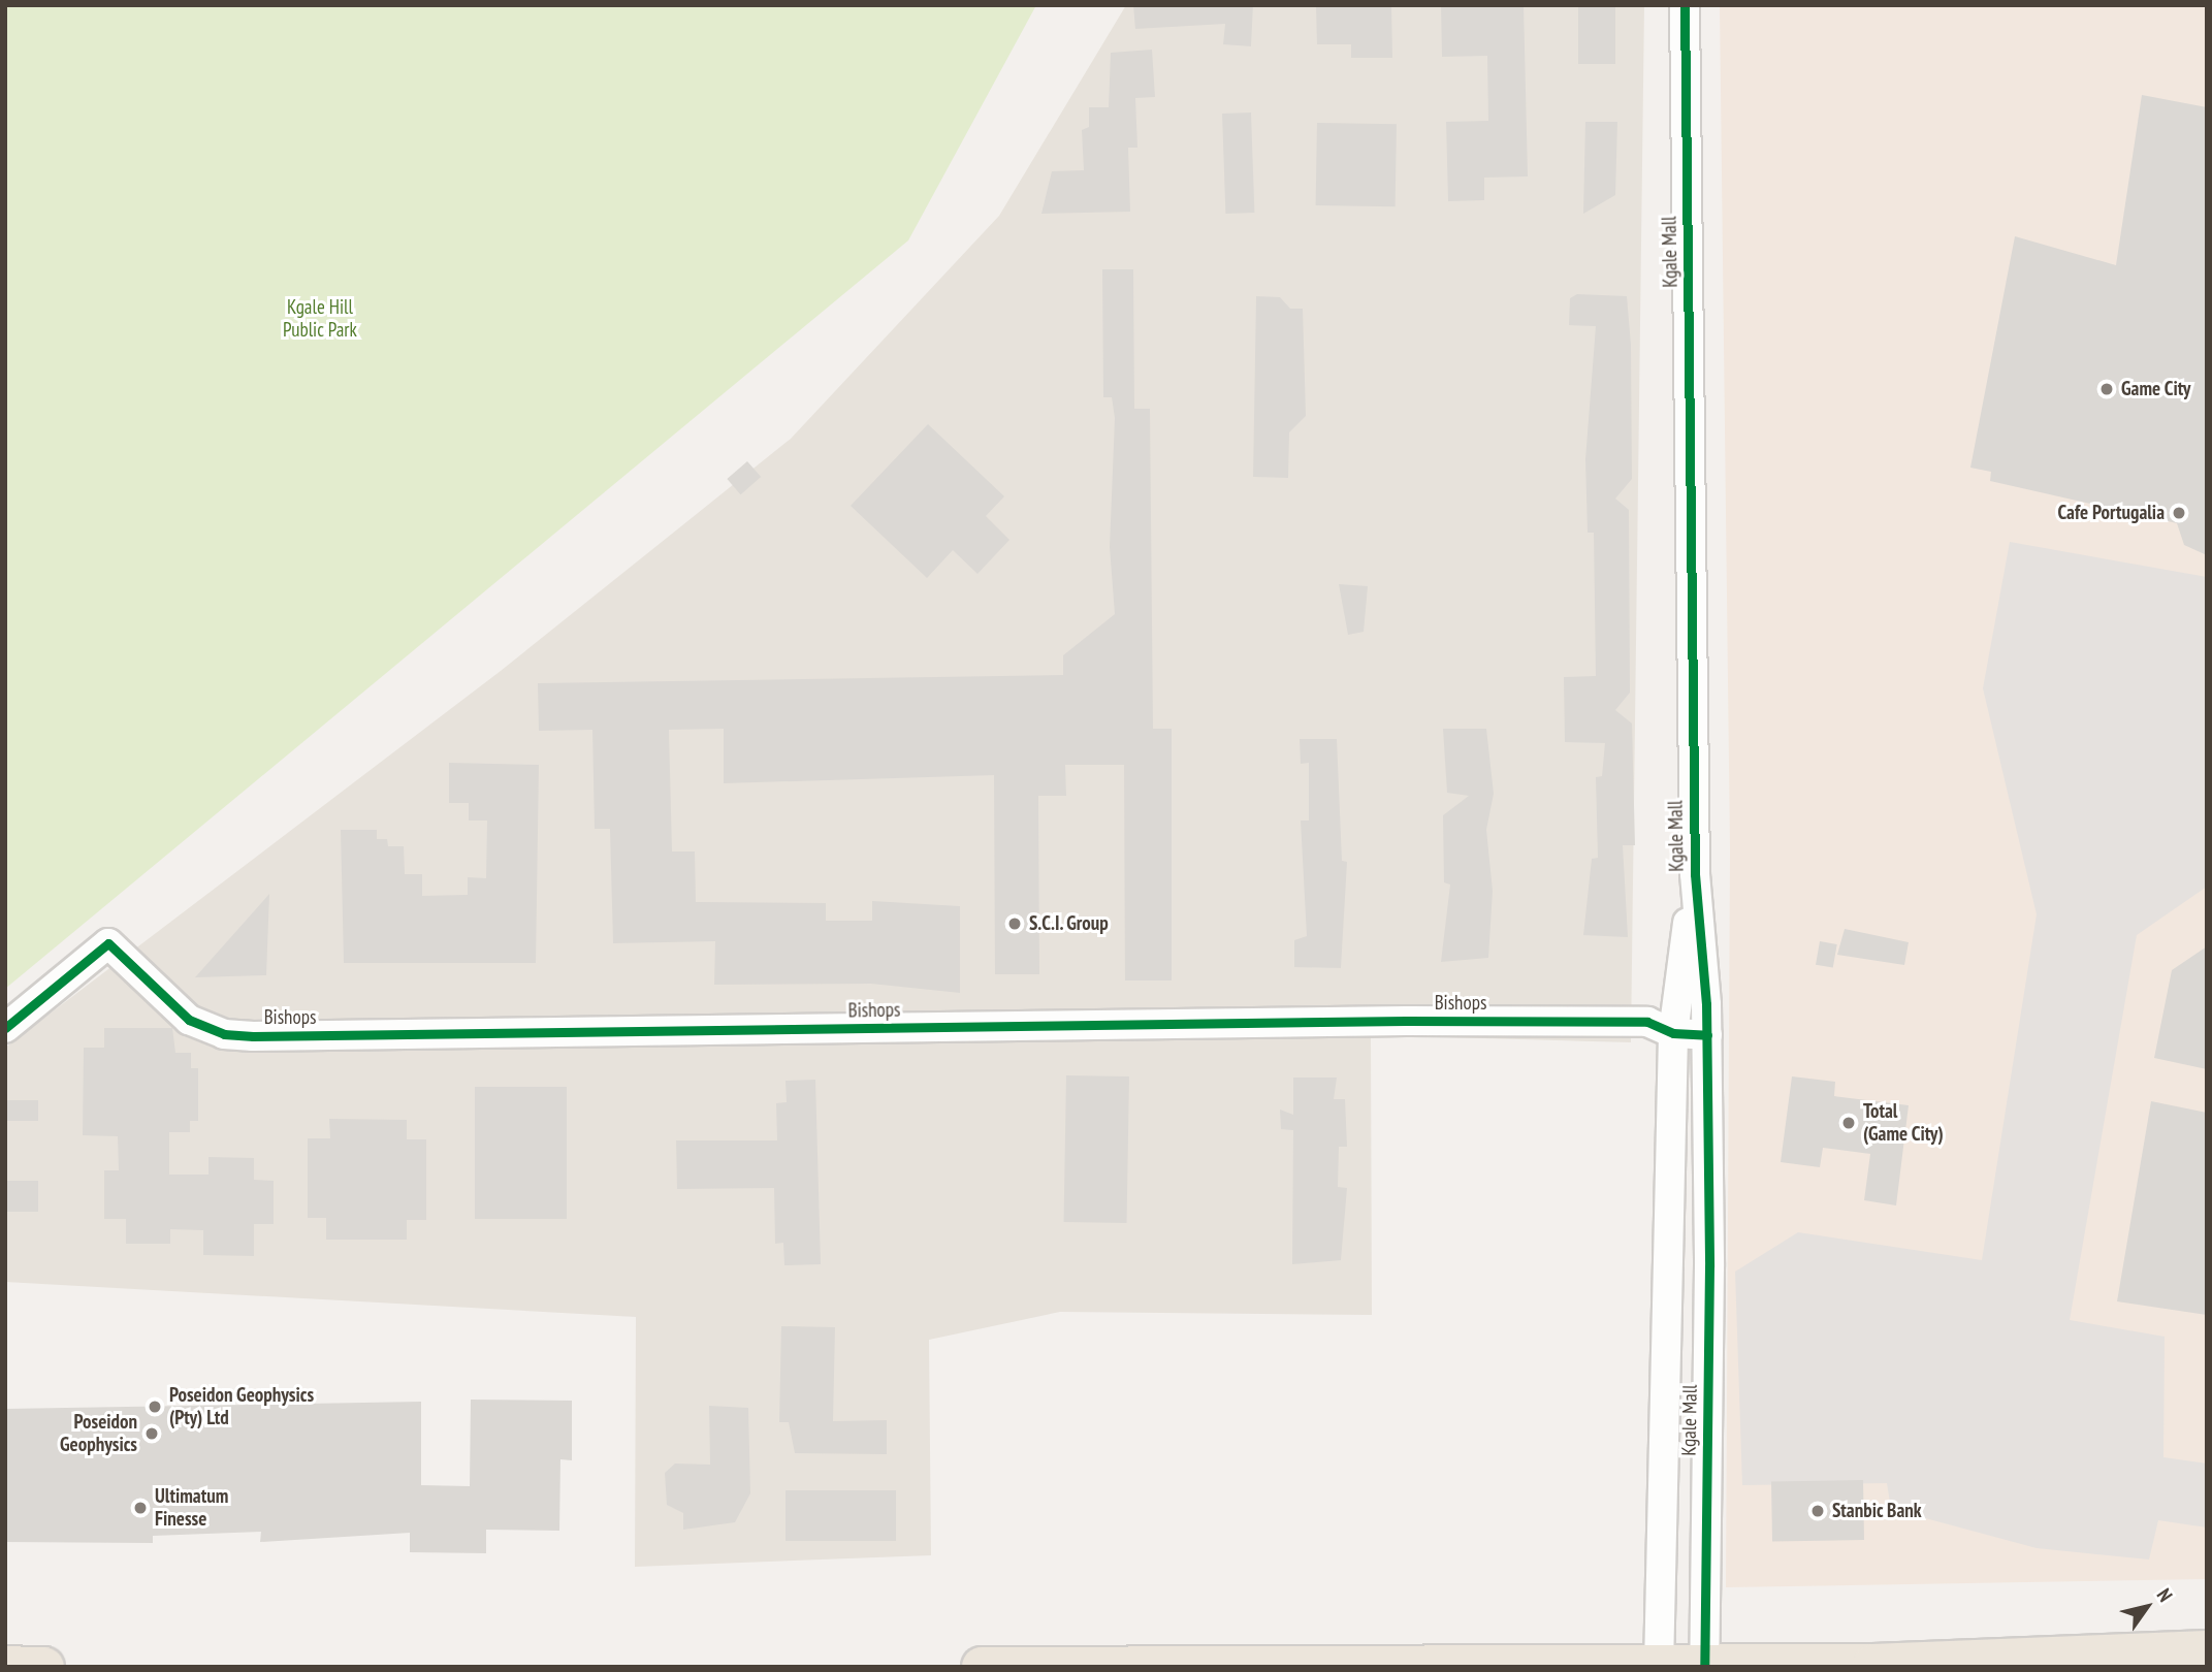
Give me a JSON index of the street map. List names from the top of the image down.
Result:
{
  "streets": {
    "street": ["Kgale Mall", "Bishops"]
  },
  "crossings": [
    ["Kgale Mall", "Bishops"]
  ],
  "parks": ["Kgale Hill Public Park"],
  "places": [
    "Game City",
    "Cafe Portugalia",
    "S.C.I. Group",
    "Total (Game City)",
    "Poseidon Geophysics (Pty) Ltd",
    "Poseidon Geophysics",
    "Ultimatum Finesse",
    "Stanbic Bank"
  ],
  "north": "top right"
}
